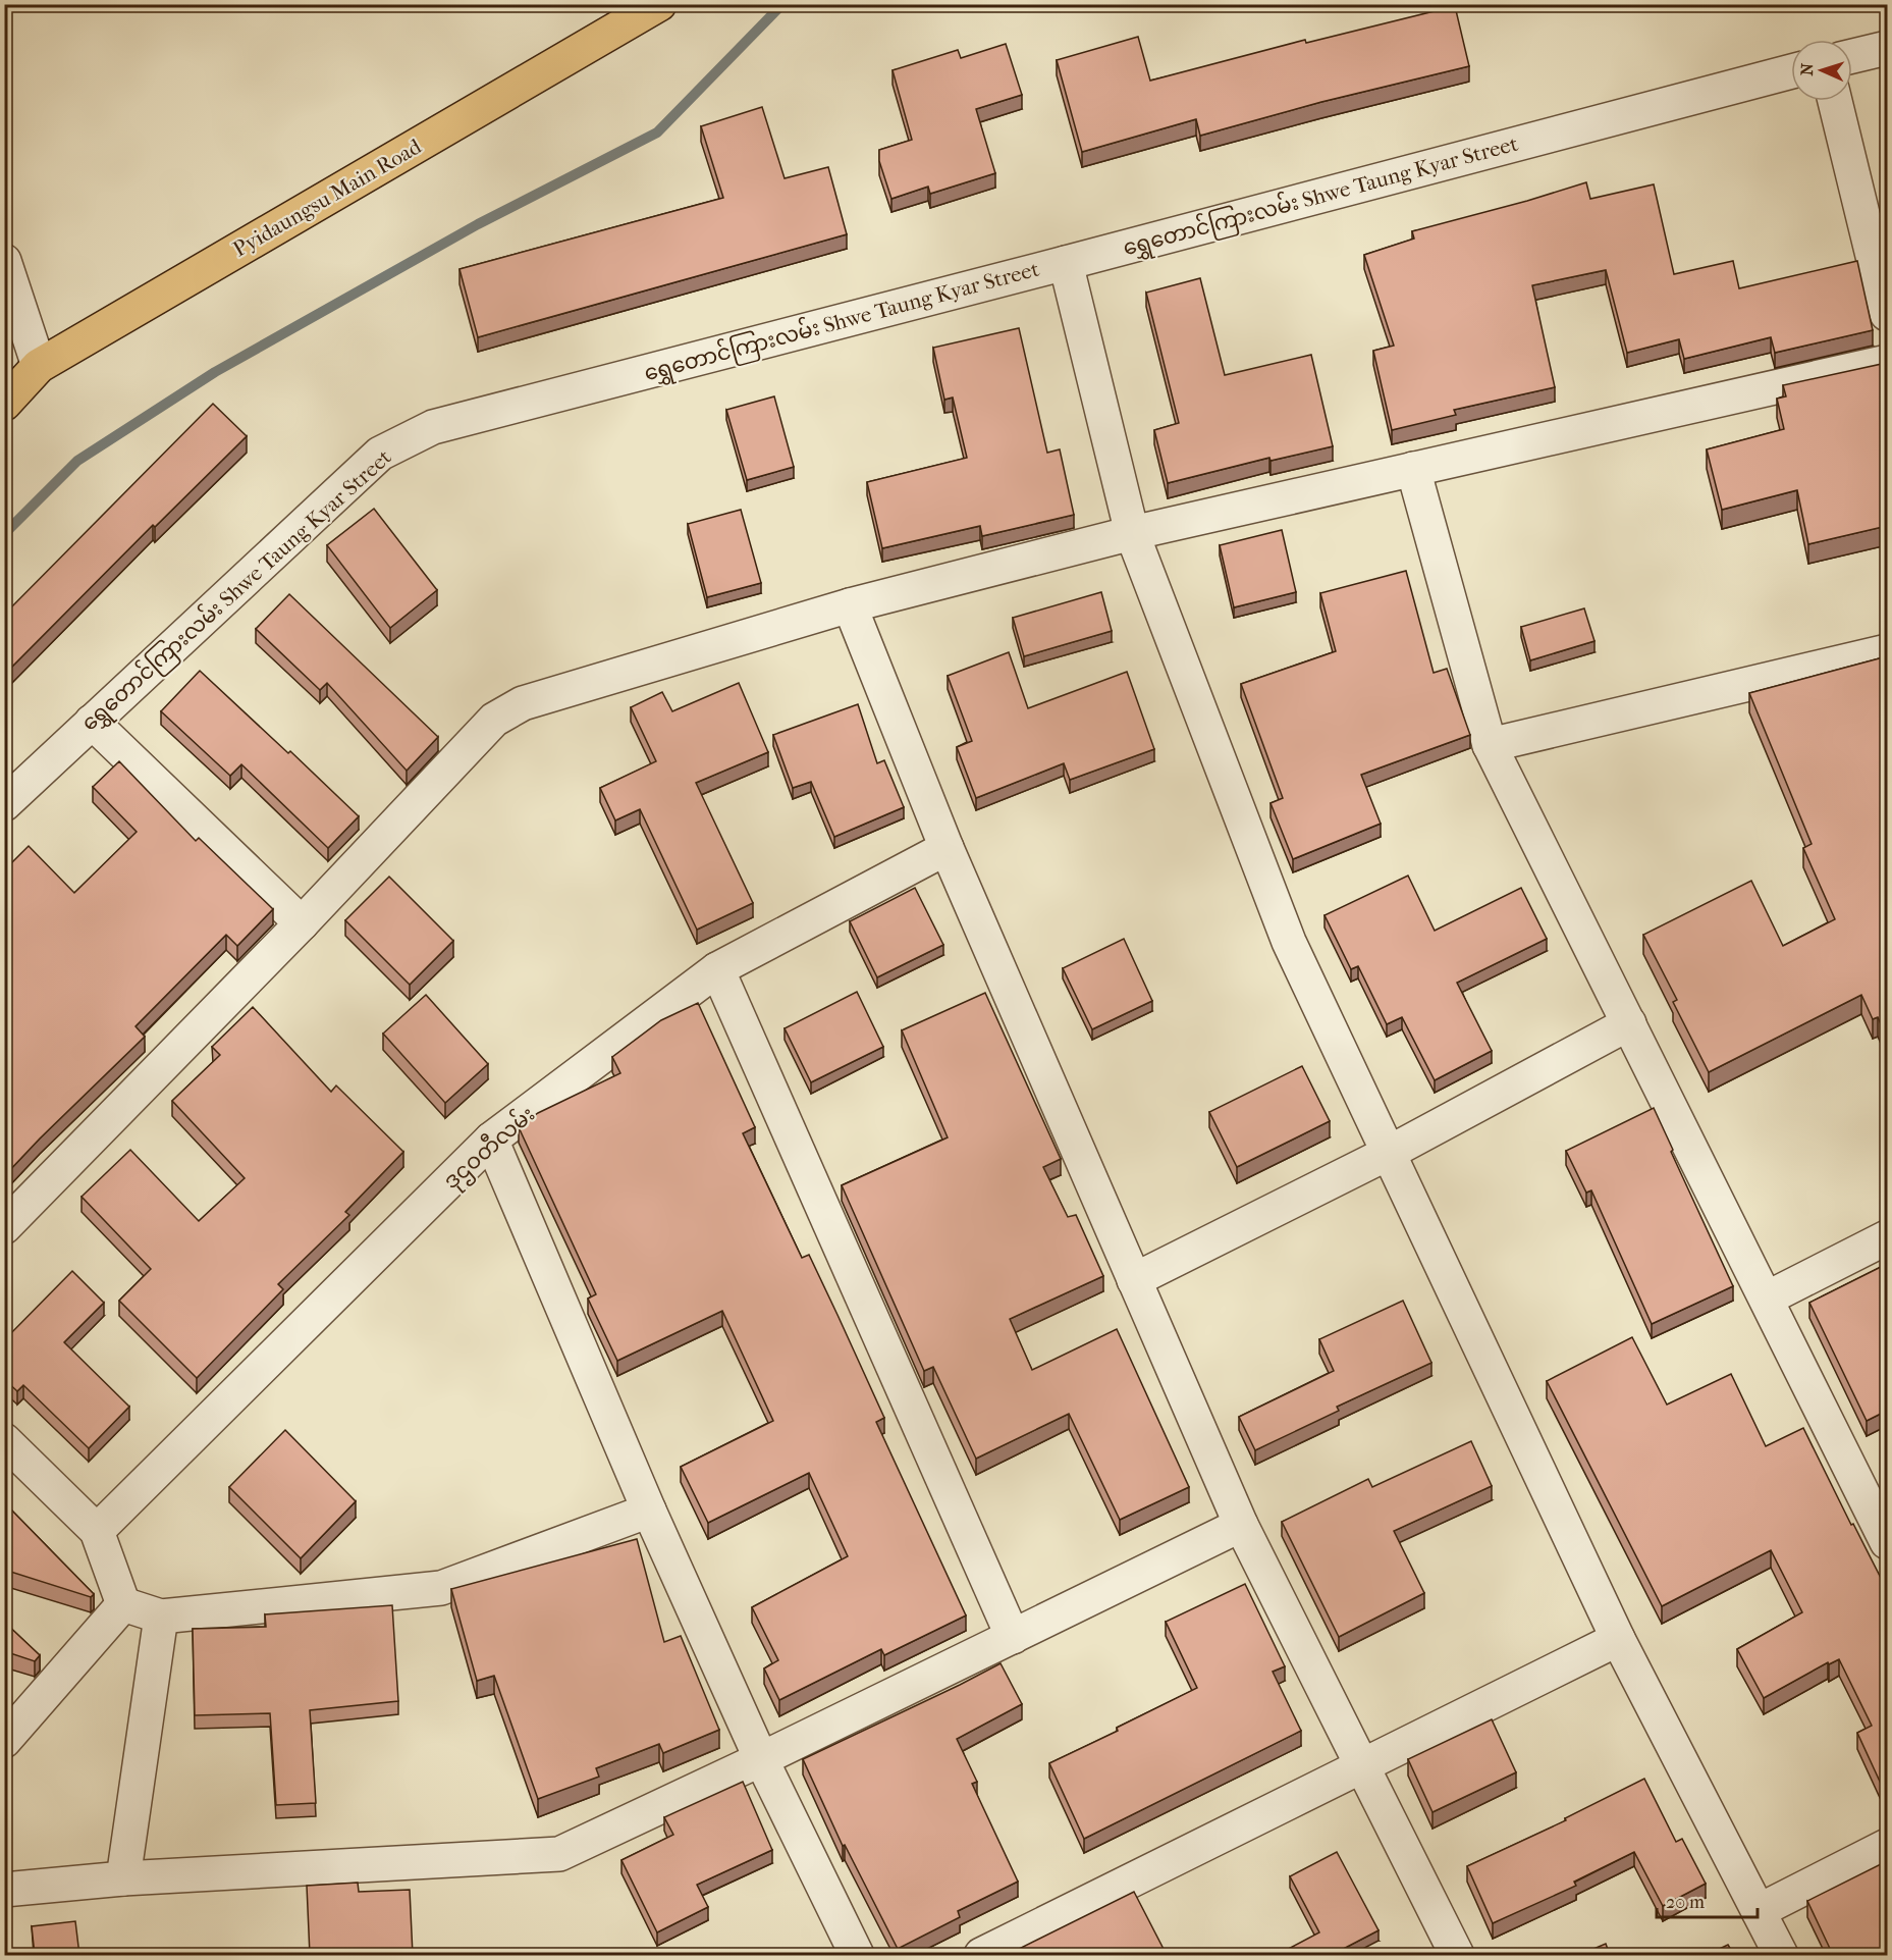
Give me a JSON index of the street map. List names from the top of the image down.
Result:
{
  "streets": {
    "main road": ["Pyidaungsu Main Road"],
    "street": ["ရွှေတောင်ကြားလမ်း Shwe Taung Kyar Street", "ဒုဌဝတီလမ်း"]
  },
  "scale_bar": "20 m",
  "north": "left"
}
